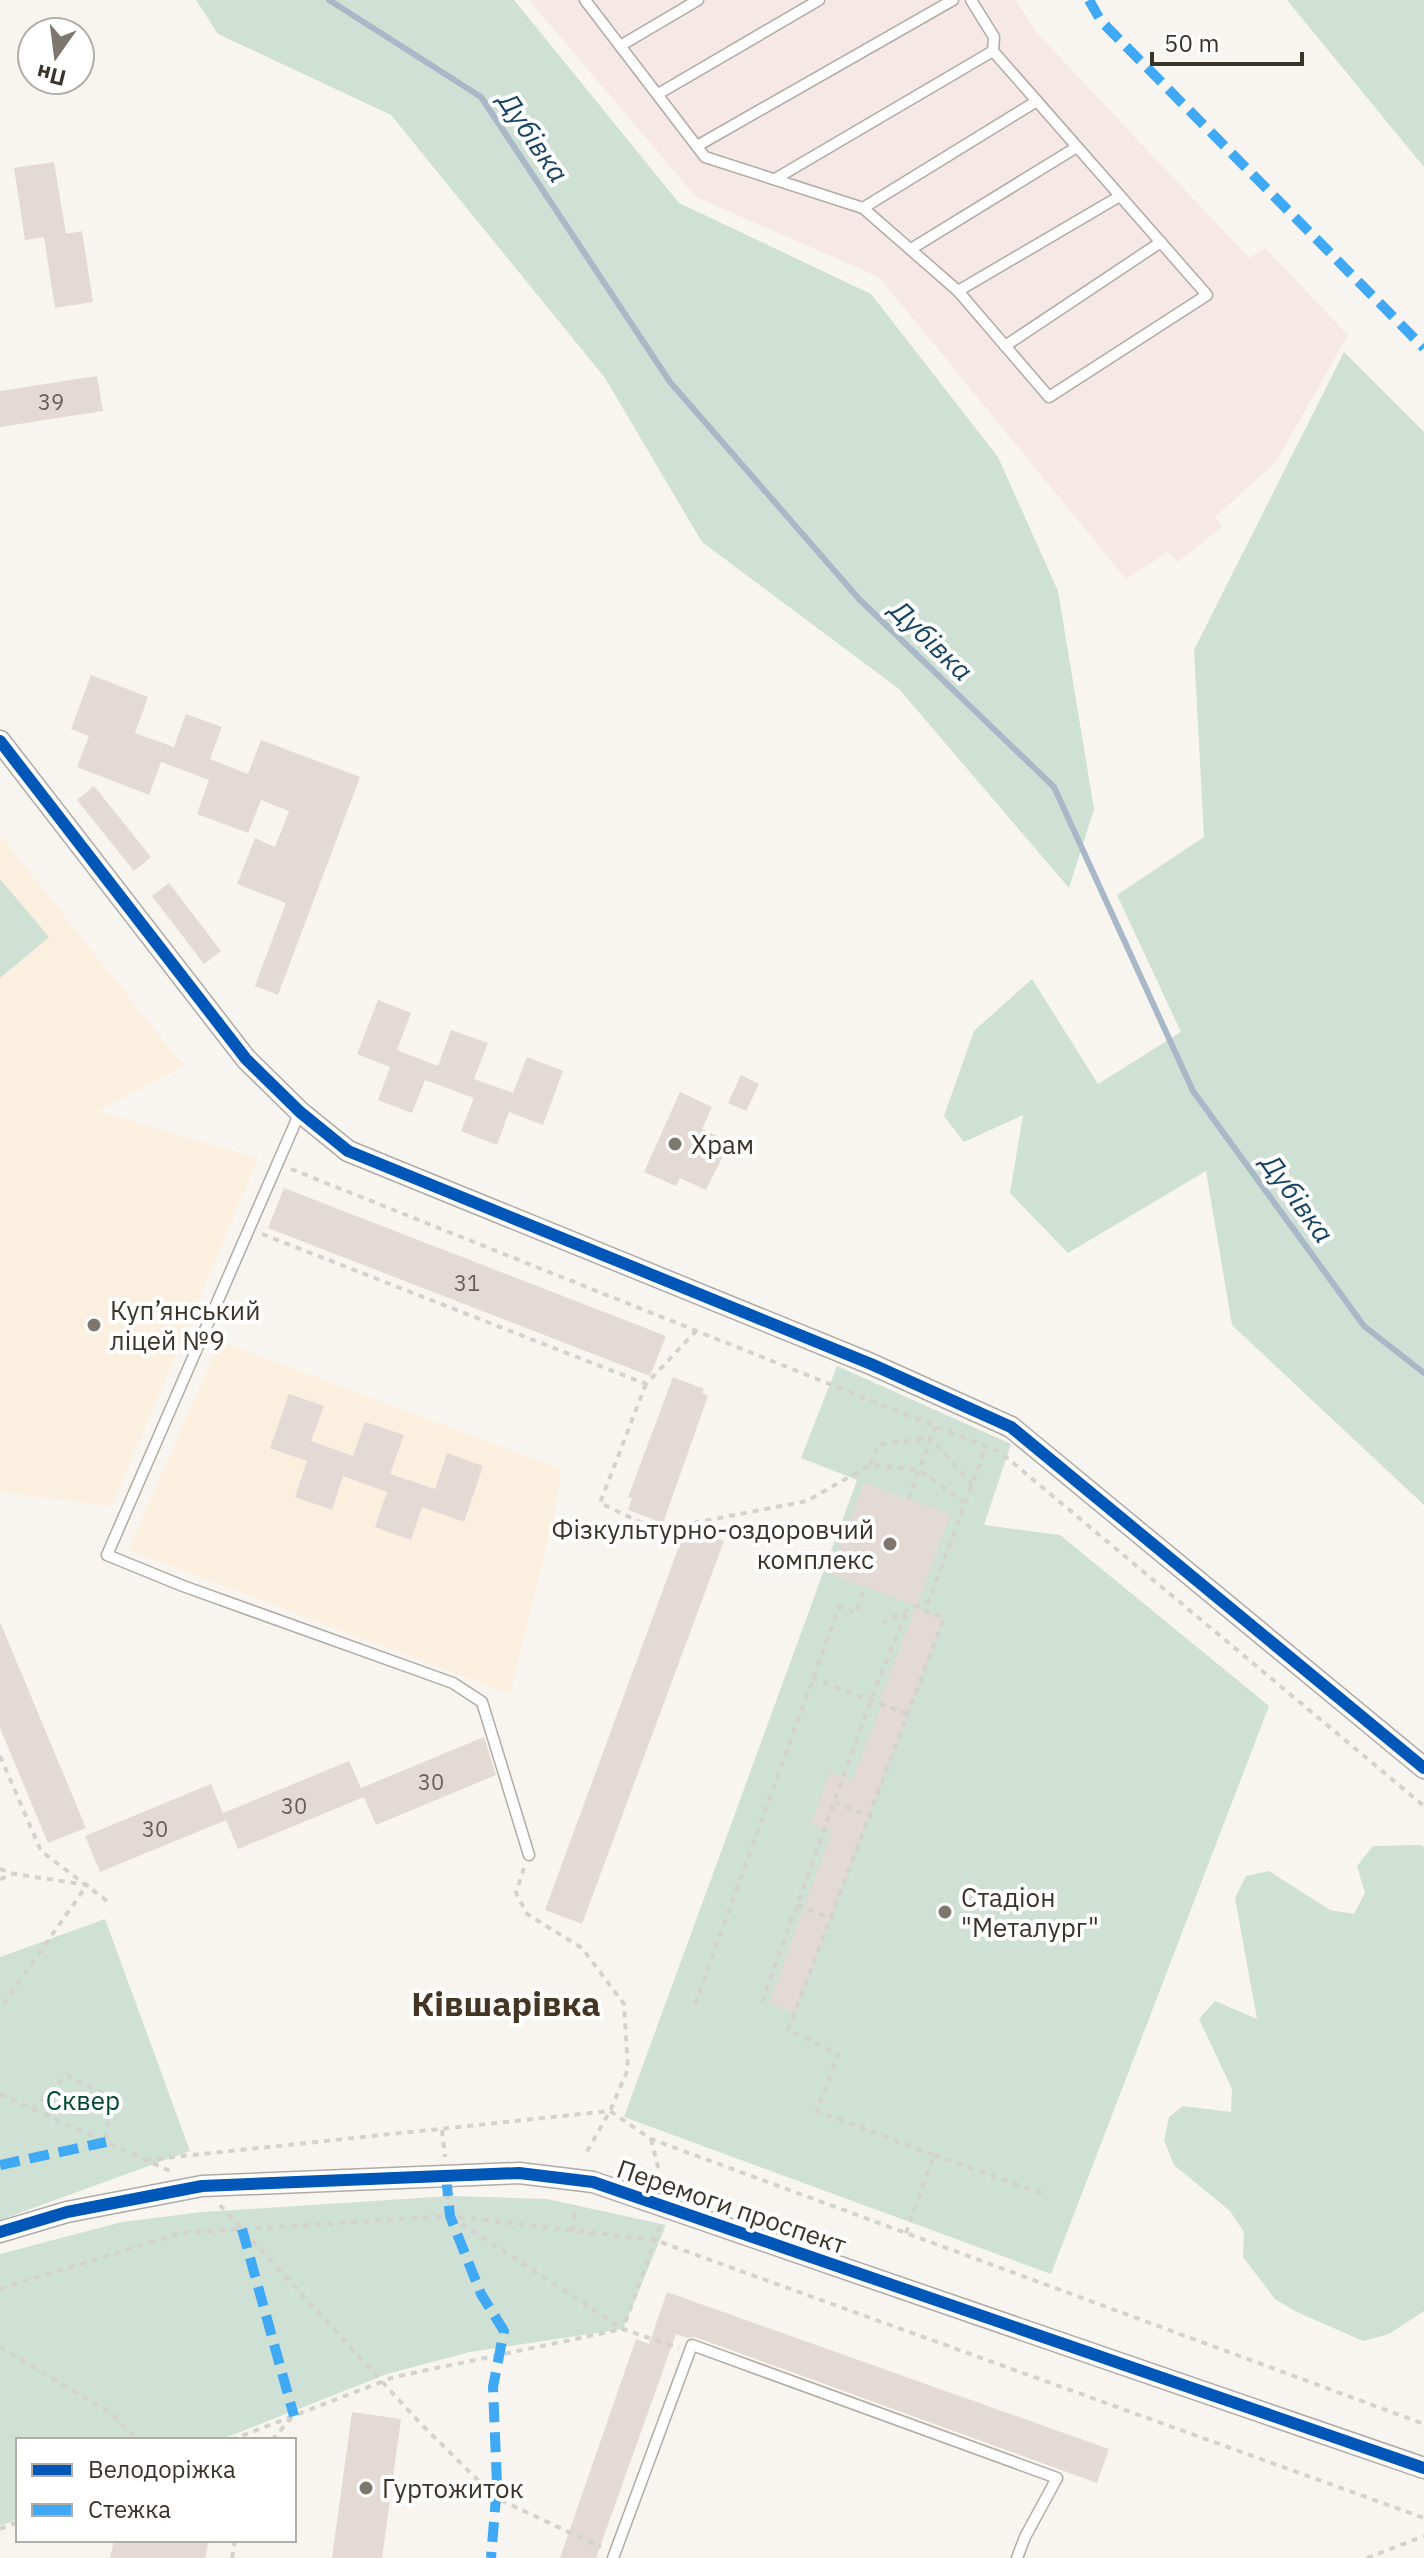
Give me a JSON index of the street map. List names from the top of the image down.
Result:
{
  "streets": {
    "street": ["Перемоги проспект"]
  },
  "districts": ["Ківшарівка"],
  "water": ["Дубівка"],
  "parks": ["Сквер"],
  "places": [
    "Храм",
    "Куп’янський ліцей №9",
    "Фізкультурно-оздоровчий комплекс",
    "Стадіон \"Металург\"",
    "Гуртожиток"
  ],
  "house_numbers": [
    "39",
    "31",
    "30",
    "30",
    "30"
  ],
  "legend": ["Велодоріжка", "Стежка"],
  "scale_bar": "50 m",
  "north": "bottom"
}
